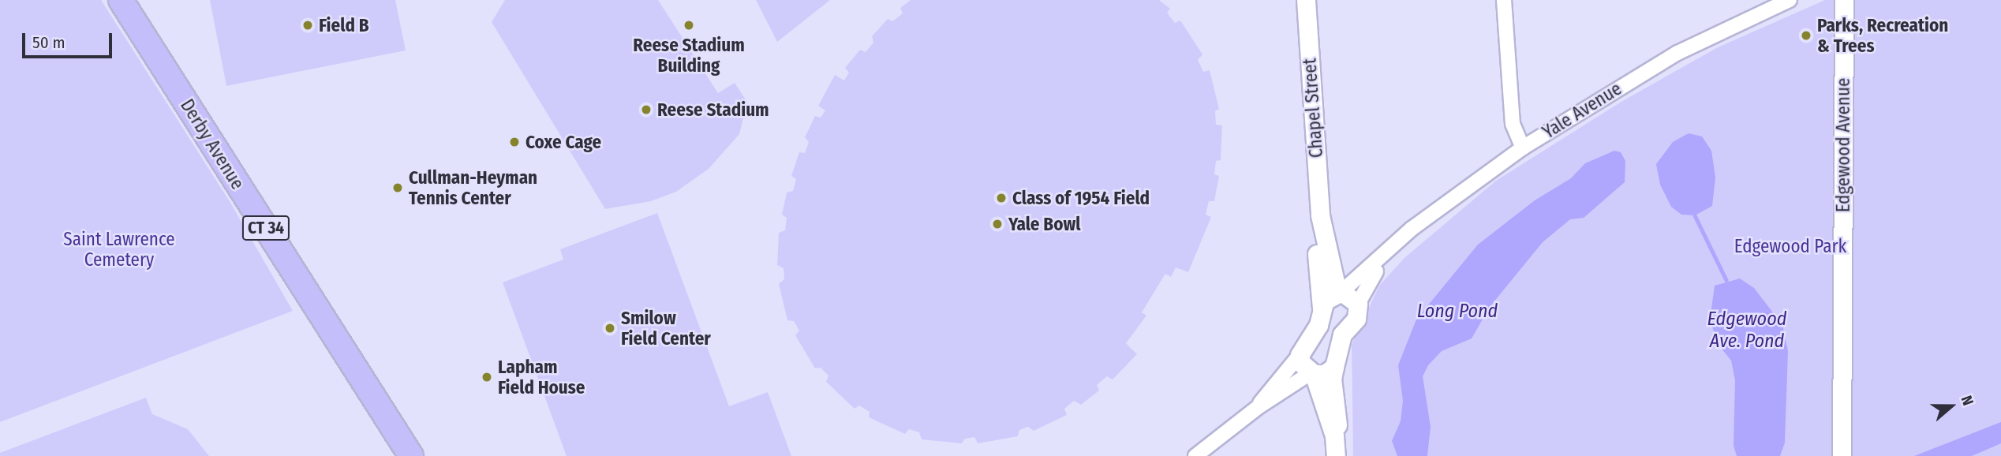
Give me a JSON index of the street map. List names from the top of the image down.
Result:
{
  "streets": {
    "highway": ["Derby Avenue", "CT 34"],
    "street": ["Chapel Street", "Yale Avenue", "Edgewood Avenue"]
  },
  "crossings": [
    ["Chapel Street", "Yale Avenue"]
  ],
  "water": ["Long Pond", "Edgewood Ave. Pond"],
  "parks": ["Saint Lawrence Cemetery", "Edgewood Park"],
  "places": [
    "Field B",
    "Reese Stadium Building",
    "Parks, Recreation & Trees",
    "Reese Stadium",
    "Coxe Cage",
    "Cullman-Heyman Tennis Center",
    "Class of 1954 Field",
    "Yale Bowl",
    "Smilow Field Center",
    "Lapham Field House"
  ],
  "scale_bar": "50 m",
  "north": "right"
}
